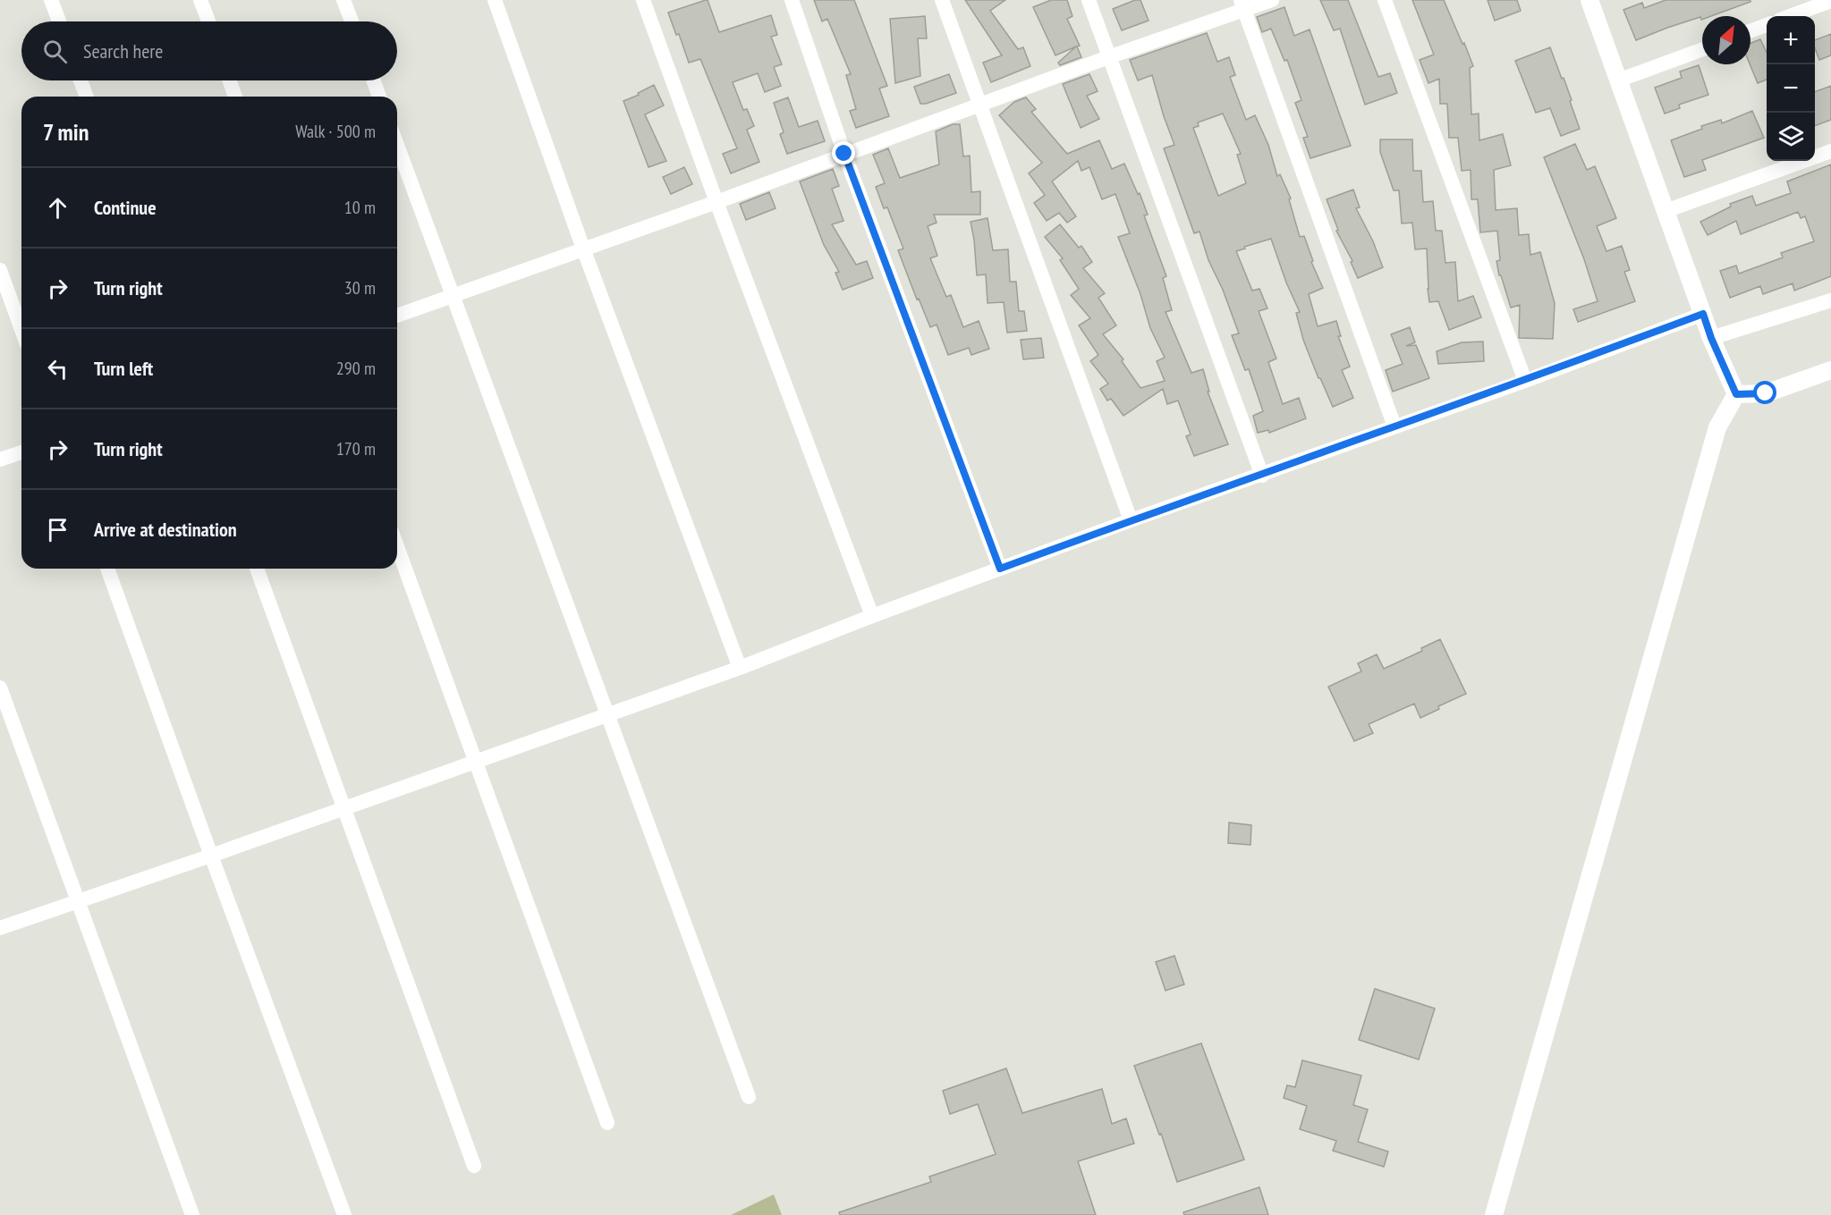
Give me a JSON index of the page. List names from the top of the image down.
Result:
{
  "north": "top right",
  "page": {
    "map_buttons": ["+", "−"],
    "search": "Search here",
    "heading": ["7 min", "Walk · 500 m"],
    "list": [
      ["Continue", "10 m"],
      ["Turn right", "30 m"],
      ["Turn left", "290 m"],
      ["Turn right", "170 m"],
      "Arrive at destination"
    ]
  }
}
